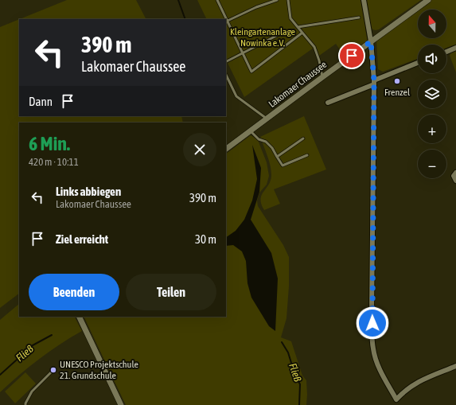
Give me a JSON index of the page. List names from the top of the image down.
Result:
{
  "streets": {
    "street": ["Lakomaer Chaussee"]
  },
  "water": ["Fließ"],
  "parks": ["Kleingartenanlage Nowinka e.V."],
  "places": ["Frenzel", "UNESCO Projektschule 21. Grundschule"],
  "north": "top",
  "page": {
    "map_buttons": ["+", "−"],
    "turn": ["390 m", "Lakomaer Chaussee"],
    "then": "Dann",
    "heading": ["6 Min.", "420 m · 10:11"],
    "list": [
      {
        "name": "Links abbiegen",
        "note": "Lakomaer Chaussee",
        "value": "390 m"
      },
      {
        "name": "Ziel erreicht",
        "value": "30 m"
      }
    ],
    "buttons": ["Beenden", "Teilen"]
  }
}
